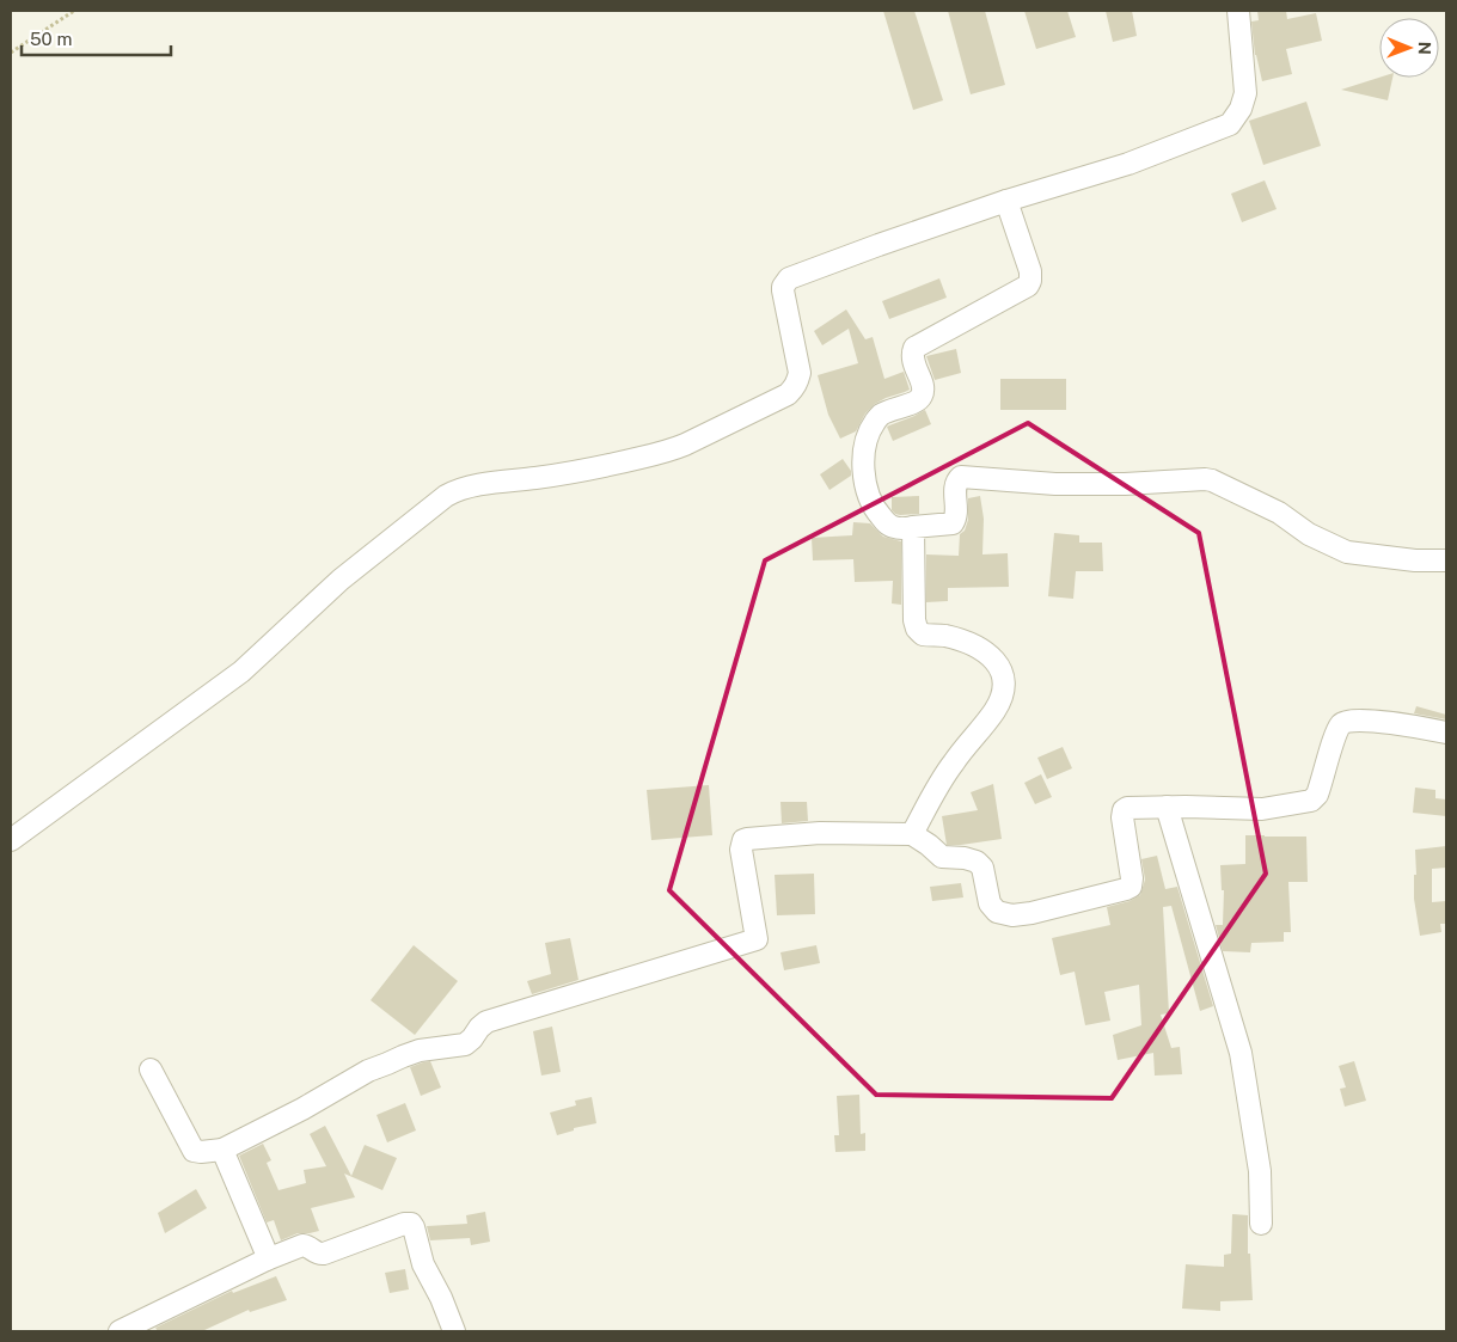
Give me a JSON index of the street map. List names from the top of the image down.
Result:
{
  "scale_bar": "50 m",
  "north": "right"
}
